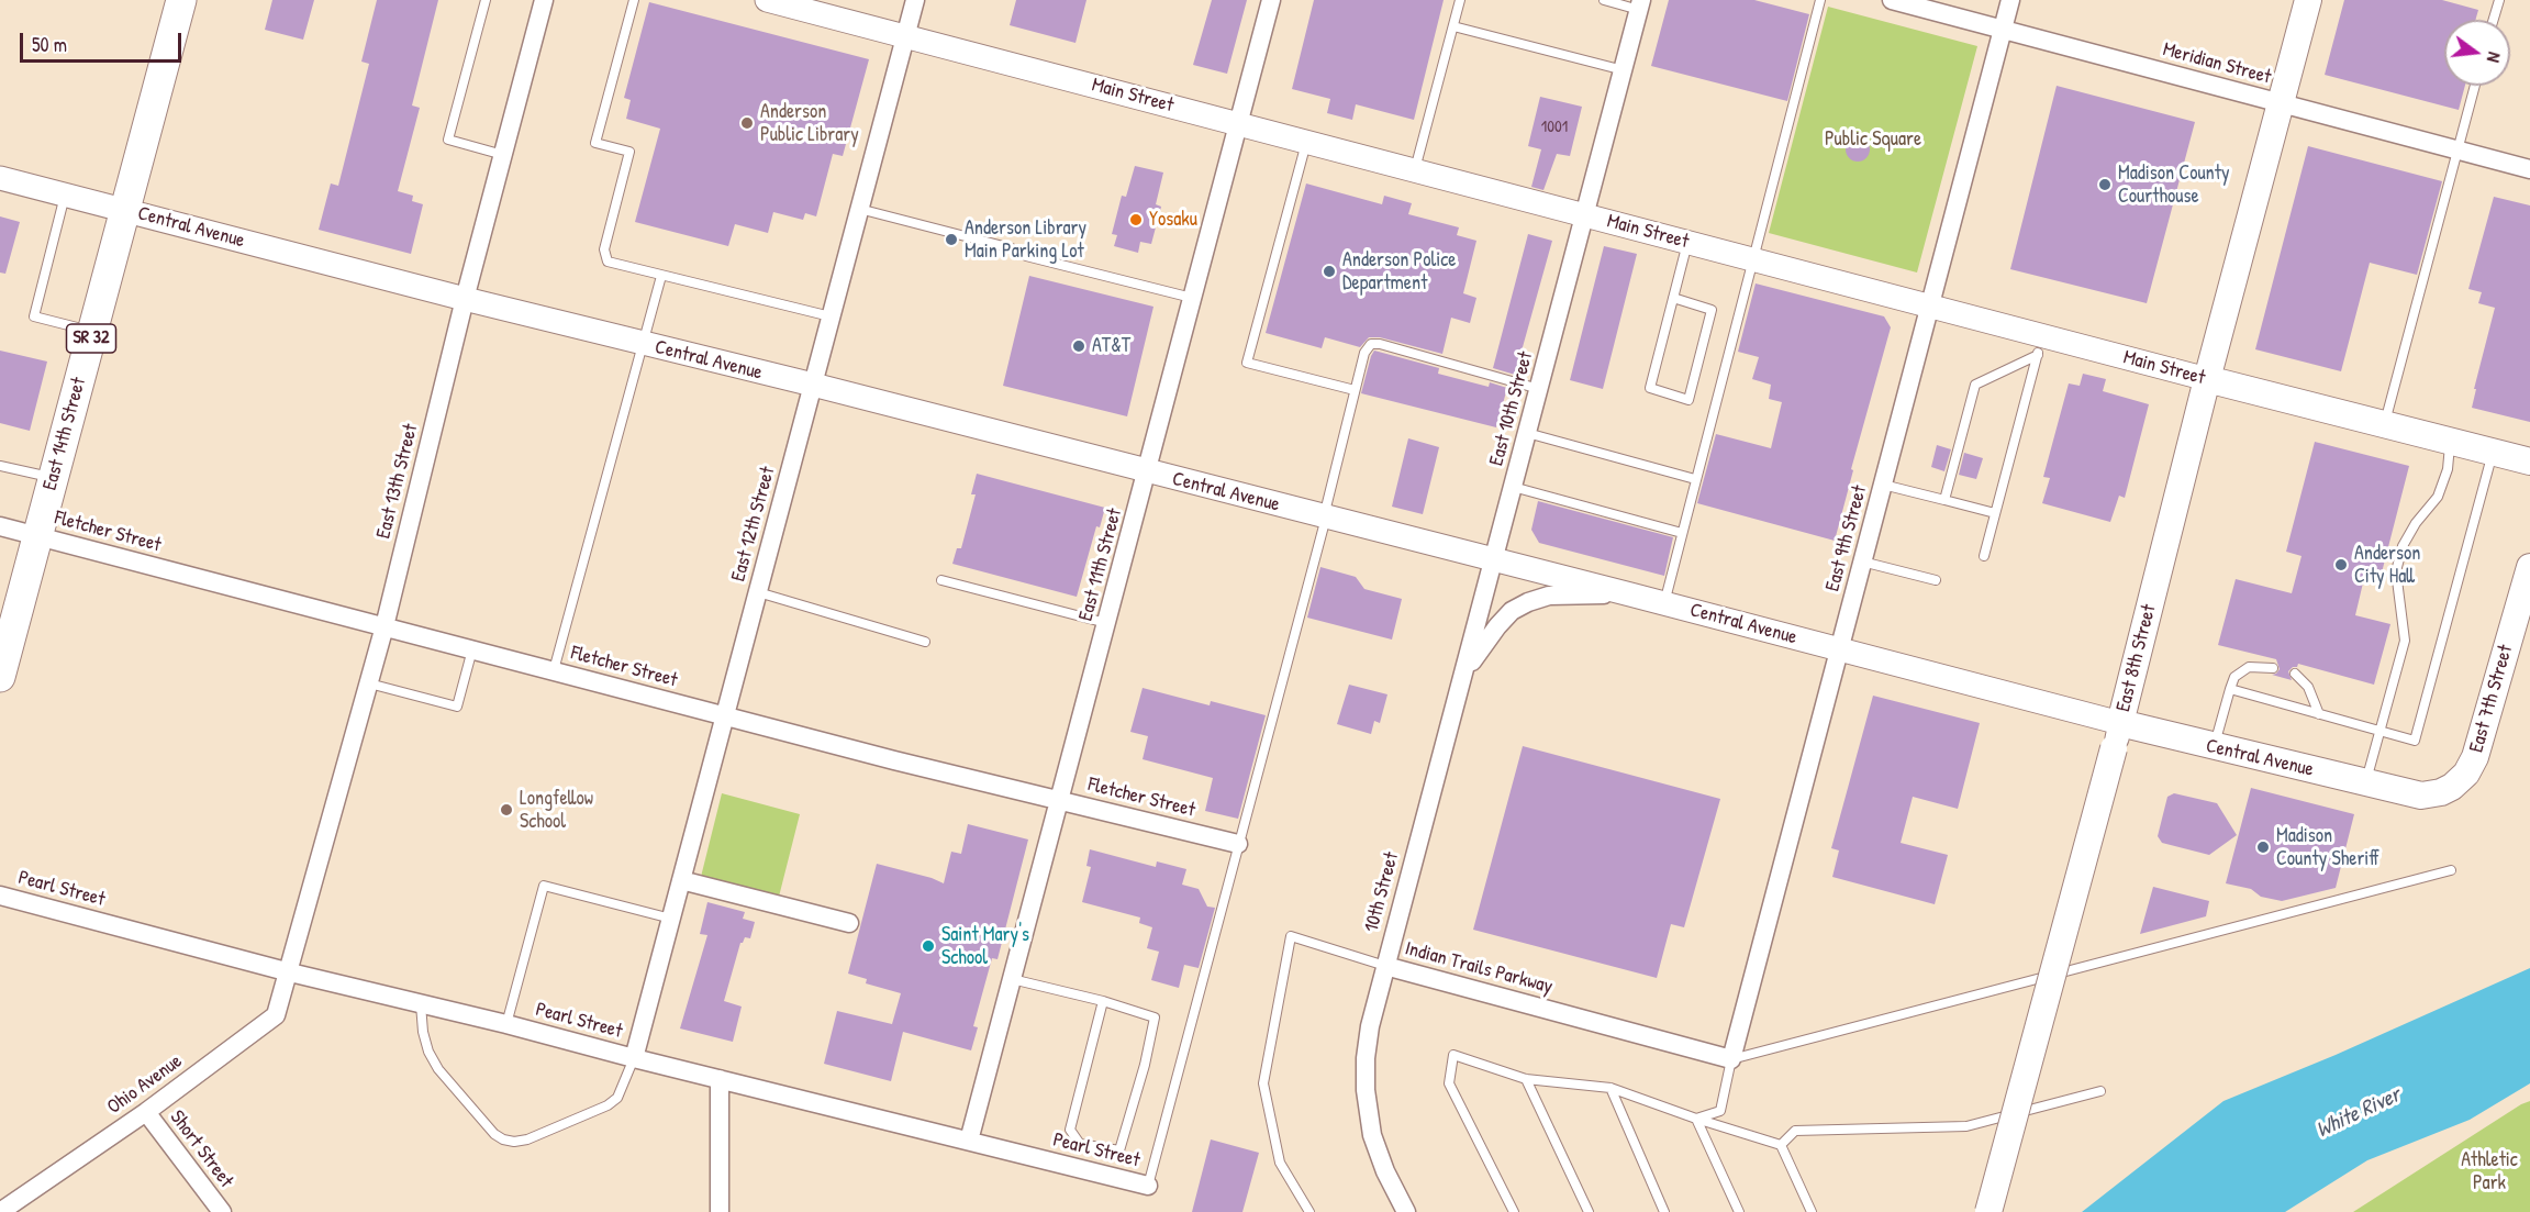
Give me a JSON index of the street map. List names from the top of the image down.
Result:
{
  "streets": {
    "main road": [
      "Main Street",
      "Central Avenue",
      "SR 32",
      "East 14th Street",
      "East 8th Street",
      "East 7th Street"
    ],
    "street": [
      "Meridian Street",
      "East 10th Street",
      "East 13th Street",
      "East 12th Street",
      "Fletcher Street",
      "East 9th Street",
      "East 11th Street",
      "Pearl Street",
      "10th Street",
      "Indian Trails Parkway",
      "Ohio Avenue",
      "Short Street"
    ]
  },
  "crossings": [
    ["Meridian Street", "East 9th Street"],
    ["Meridian Street", "East 8th Street"],
    ["Main Street", "East 10th Street"],
    ["Main Street", "East 12th Street"],
    ["Main Street", "East 9th Street"],
    ["Main Street", "East 11th Street"],
    ["Main Street", "East 8th Street"],
    ["Central Avenue", "East 10th Street"],
    ["Central Avenue", "East 14th Street"],
    ["Central Avenue", "East 13th Street"],
    ["Central Avenue", "East 12th Street"],
    ["Central Avenue", "East 9th Street"],
    ["Central Avenue", "East 11th Street"],
    ["Central Avenue", "East 8th Street"],
    ["Central Avenue", "East 7th Street"],
    ["East 10th Street", "10th Street"],
    ["East 14th Street", "Fletcher Street"],
    ["East 13th Street", "Fletcher Street"],
    ["East 13th Street", "Pearl Street"],
    ["East 13th Street", "Ohio Avenue"],
    ["East 12th Street", "Fletcher Street"],
    ["East 12th Street", "Pearl Street"],
    ["Fletcher Street", "East 11th Street"],
    ["East 9th Street", "Indian Trails Parkway"],
    ["East 11th Street", "Pearl Street"],
    ["Pearl Street", "Ohio Avenue"],
    ["10th Street", "Indian Trails Parkway"],
    ["Ohio Avenue", "Short Street"]
  ],
  "water": ["White River"],
  "parks": ["Public Square", "Athletic Park"],
  "places": [
    "Anderson Public Library",
    "Madison County Courthouse",
    "Yosaku",
    "Anderson Library Main Parking Lot",
    "Anderson Police Department",
    "AT&T",
    "Anderson City Hall",
    "Longfellow School",
    "Madison County Sheriff",
    "Saint Mary's School"
  ],
  "house_numbers": ["1001"],
  "scale_bar": "50 m",
  "north": "right"
}
